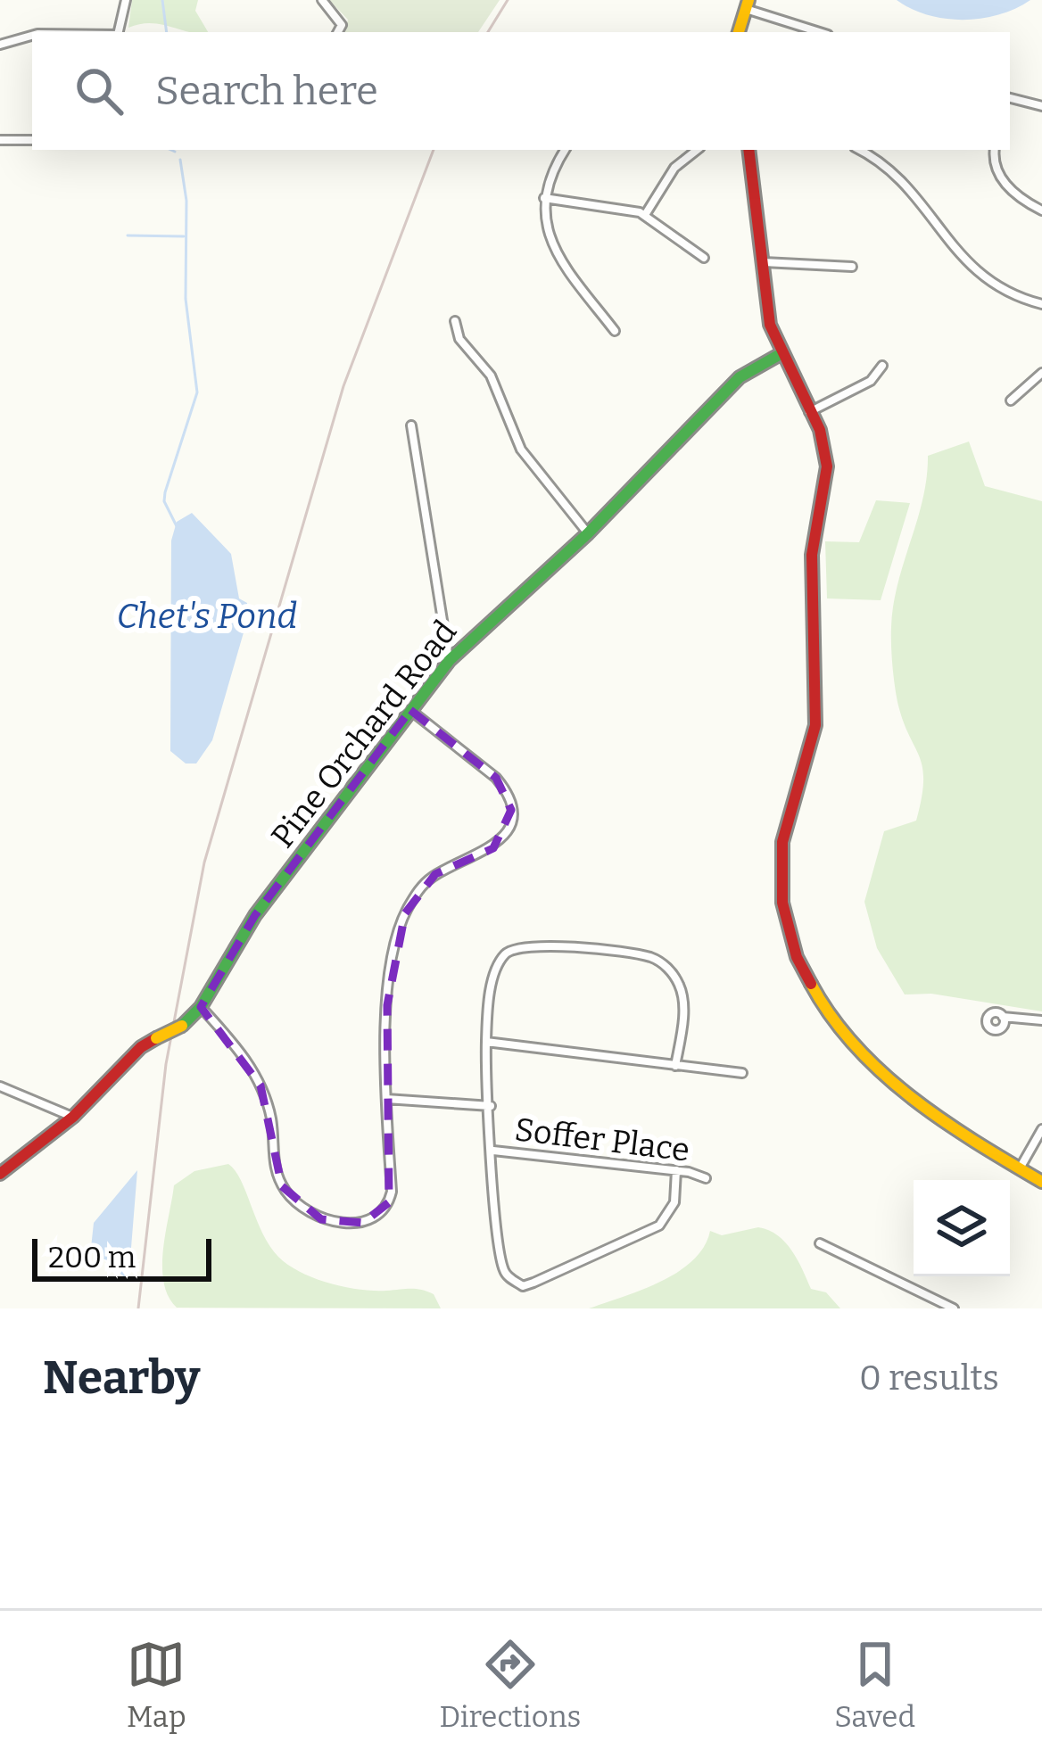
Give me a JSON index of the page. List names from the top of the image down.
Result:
{
  "streets": {
    "street": ["Pine Orchard Road", "Soffer Place"]
  },
  "water": ["Chet's Pond"],
  "scale_bar": "200 m",
  "page": {
    "search": "Search here",
    "scale": "200 m",
    "heading": ["Nearby", "0 results"],
    "nav": ["Map", "Directions", "Saved"]
  }
}
